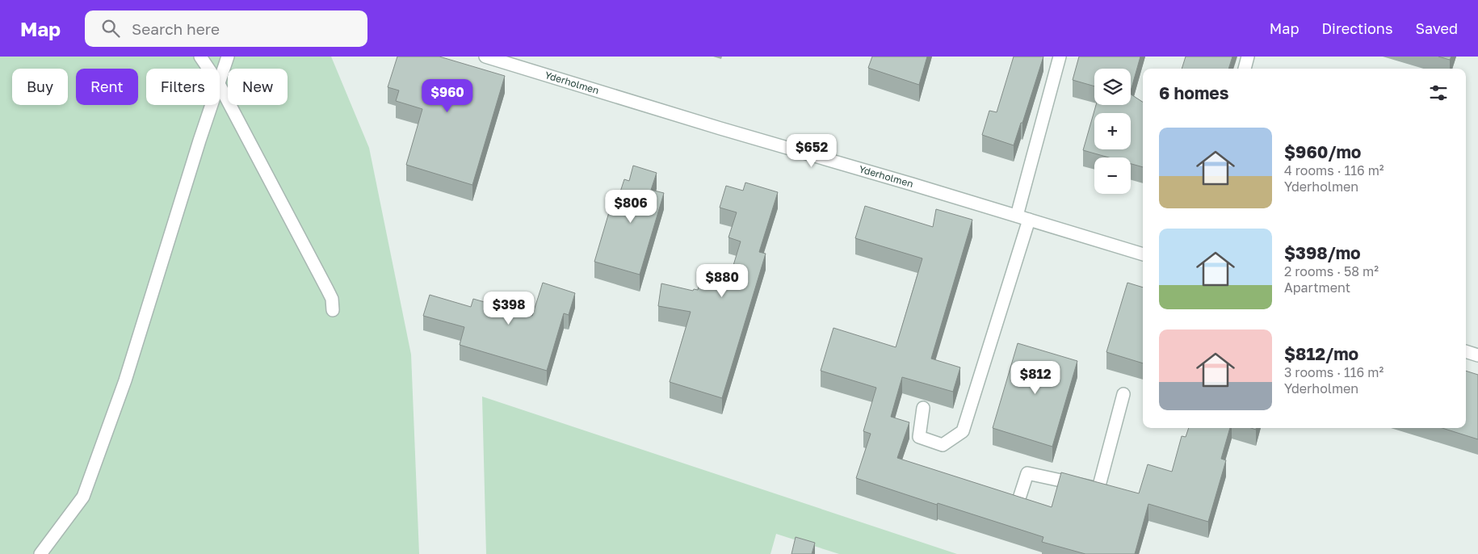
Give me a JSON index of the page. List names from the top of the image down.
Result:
{
  "streets": {
    "street": ["Yderholmen"]
  },
  "page": {
    "header": "Map",
    "search": "Search here",
    "nav": ["Map", "Directions", "Saved"],
    "map_buttons": ["+", "−"],
    "chip": [
      "Buy",
      "Rent",
      "Filters",
      "New"
    ],
    "heading": "6 homes",
    "price": [
      "$960",
      "$652",
      "$806",
      "$880",
      "$398",
      "$812"
    ],
    "list": [
      {
        "name": "$960/mo",
        "note": "4 rooms · 116 m² · Yderholmen"
      },
      {
        "name": "$398/mo",
        "note": "2 rooms · 58 m² · Apartment"
      },
      {
        "name": "$812/mo",
        "note": "3 rooms · 116 m² · Yderholmen"
      }
    ]
  }
}
